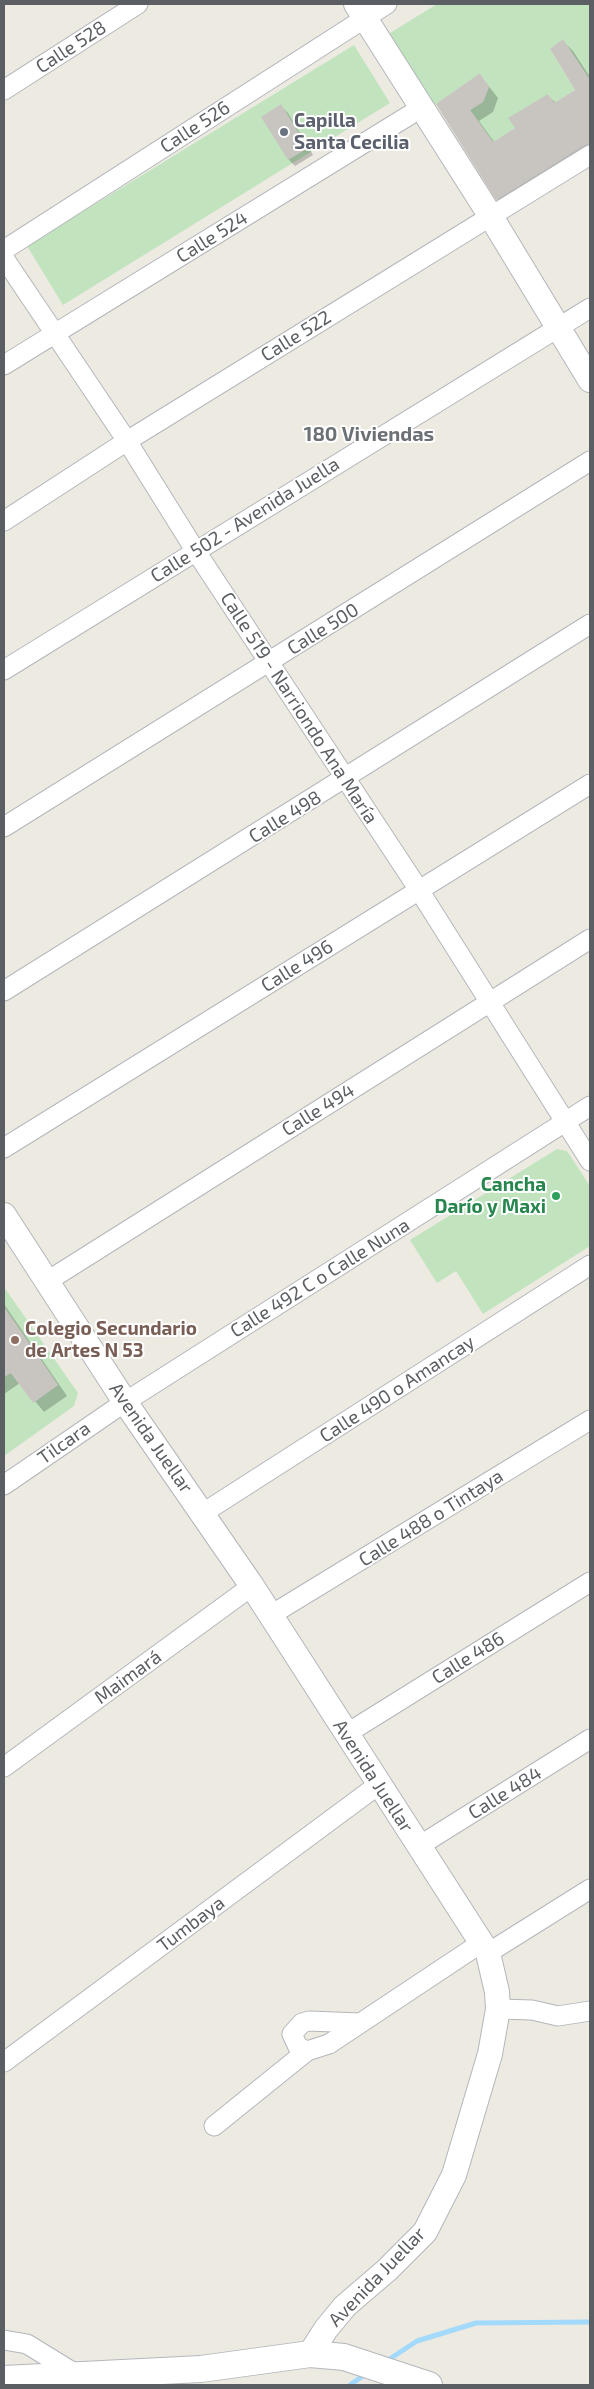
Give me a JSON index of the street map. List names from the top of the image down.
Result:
{
  "streets": {
    "street": [
      "Calle 528",
      "Calle 526",
      "Calle 524",
      "Calle 522",
      "Calle 502 - Avenida Juella",
      "Calle 500",
      "Calle 519 - Narriondo Ana María",
      "Calle 498",
      "Calle 496",
      "Calle 494",
      "Calle 492 C o Calle Nuna",
      "Calle 490 o Amancay",
      "Avenida Juellar",
      "Tilcara",
      "Calle 488 o Tintaya",
      "Calle 486",
      "Maimará",
      "Calle 484",
      "Tumbaya"
    ]
  },
  "crossings": [
    ["Calle 524", "Calle 519 - Narriondo Ana María"],
    ["Calle 522", "Calle 519 - Narriondo Ana María"],
    ["Calle 502 - Avenida Juella", "Calle 519 - Narriondo Ana María"],
    ["Calle 500", "Calle 519 - Narriondo Ana María"],
    ["Calle 519 - Narriondo Ana María", "Calle 498"],
    ["Calle 519 - Narriondo Ana María", "Calle 496"],
    ["Calle 519 - Narriondo Ana María", "Calle 494"],
    ["Calle 519 - Narriondo Ana María", "Calle 492 C o Calle Nuna"],
    ["Calle 494", "Avenida Juellar"],
    ["Calle 492 C o Calle Nuna", "Avenida Juellar"],
    ["Calle 492 C o Calle Nuna", "Tilcara"],
    ["Calle 490 o Amancay", "Avenida Juellar"],
    ["Avenida Juellar", "Tilcara"],
    ["Avenida Juellar", "Calle 488 o Tintaya"],
    ["Avenida Juellar", "Calle 486"],
    ["Avenida Juellar", "Maimará"],
    ["Avenida Juellar", "Calle 484"],
    ["Avenida Juellar", "Tumbaya"]
  ],
  "districts": ["180 Viviendas"],
  "places": ["Capilla Santa Cecilia", "Cancha Darío y Maxi", "Colegio Secundario de Artes N 53"]
}
